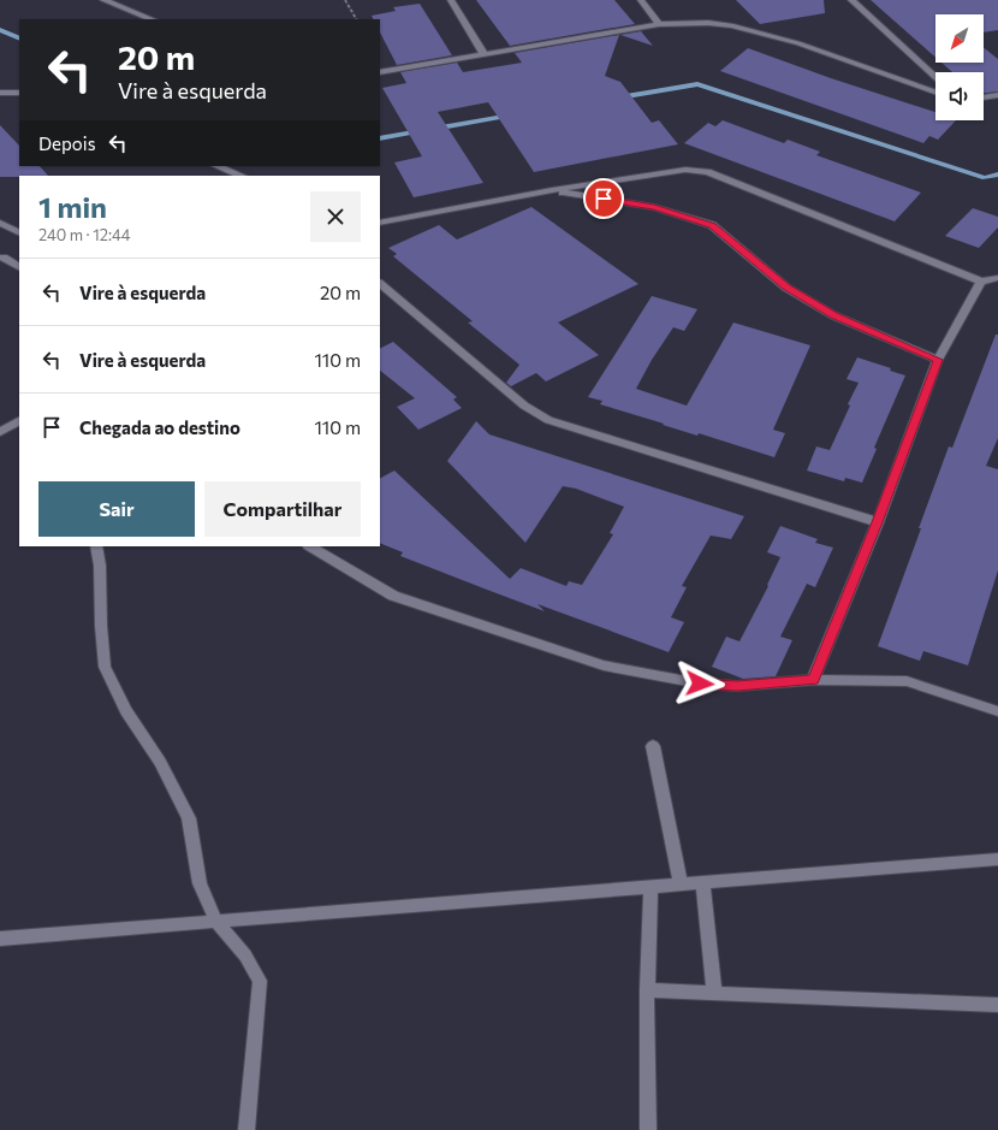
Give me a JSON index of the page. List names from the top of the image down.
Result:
{
  "north": "bottom left",
  "page": {
    "turn": ["20 m", "Vire à esquerda"],
    "then": "Depois",
    "heading": ["1 min", "240 m · 12:44"],
    "list": [
      {
        "name": "Vire à esquerda",
        "value": "20 m"
      },
      {
        "name": "Vire à esquerda",
        "value": "110 m"
      },
      {
        "name": "Chegada ao destino",
        "value": "110 m"
      }
    ],
    "buttons": ["Sair", "Compartilhar"]
  }
}
